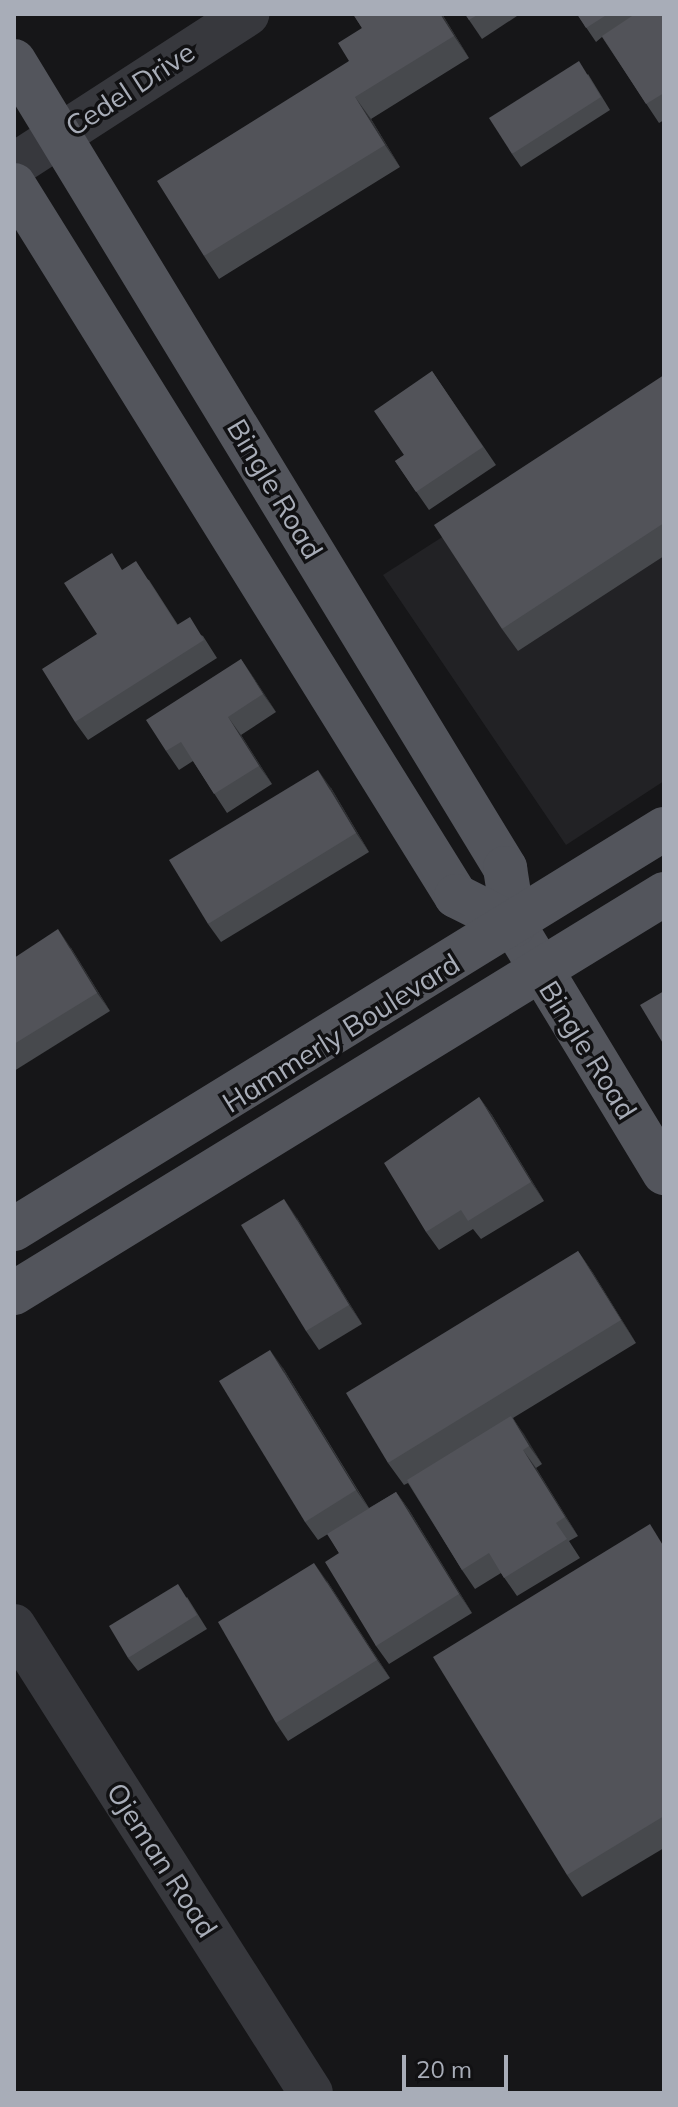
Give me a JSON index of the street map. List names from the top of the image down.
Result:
{
  "streets": {
    "main road": ["Bingle Road", "Hammerly Boulevard"],
    "street": ["Cedel Drive", "Ojeman Road"]
  },
  "crossings": [
    ["Cedel Drive", "Bingle Road"],
    ["Bingle Road", "Hammerly Boulevard"]
  ],
  "scale_bar": "20 m"
}
